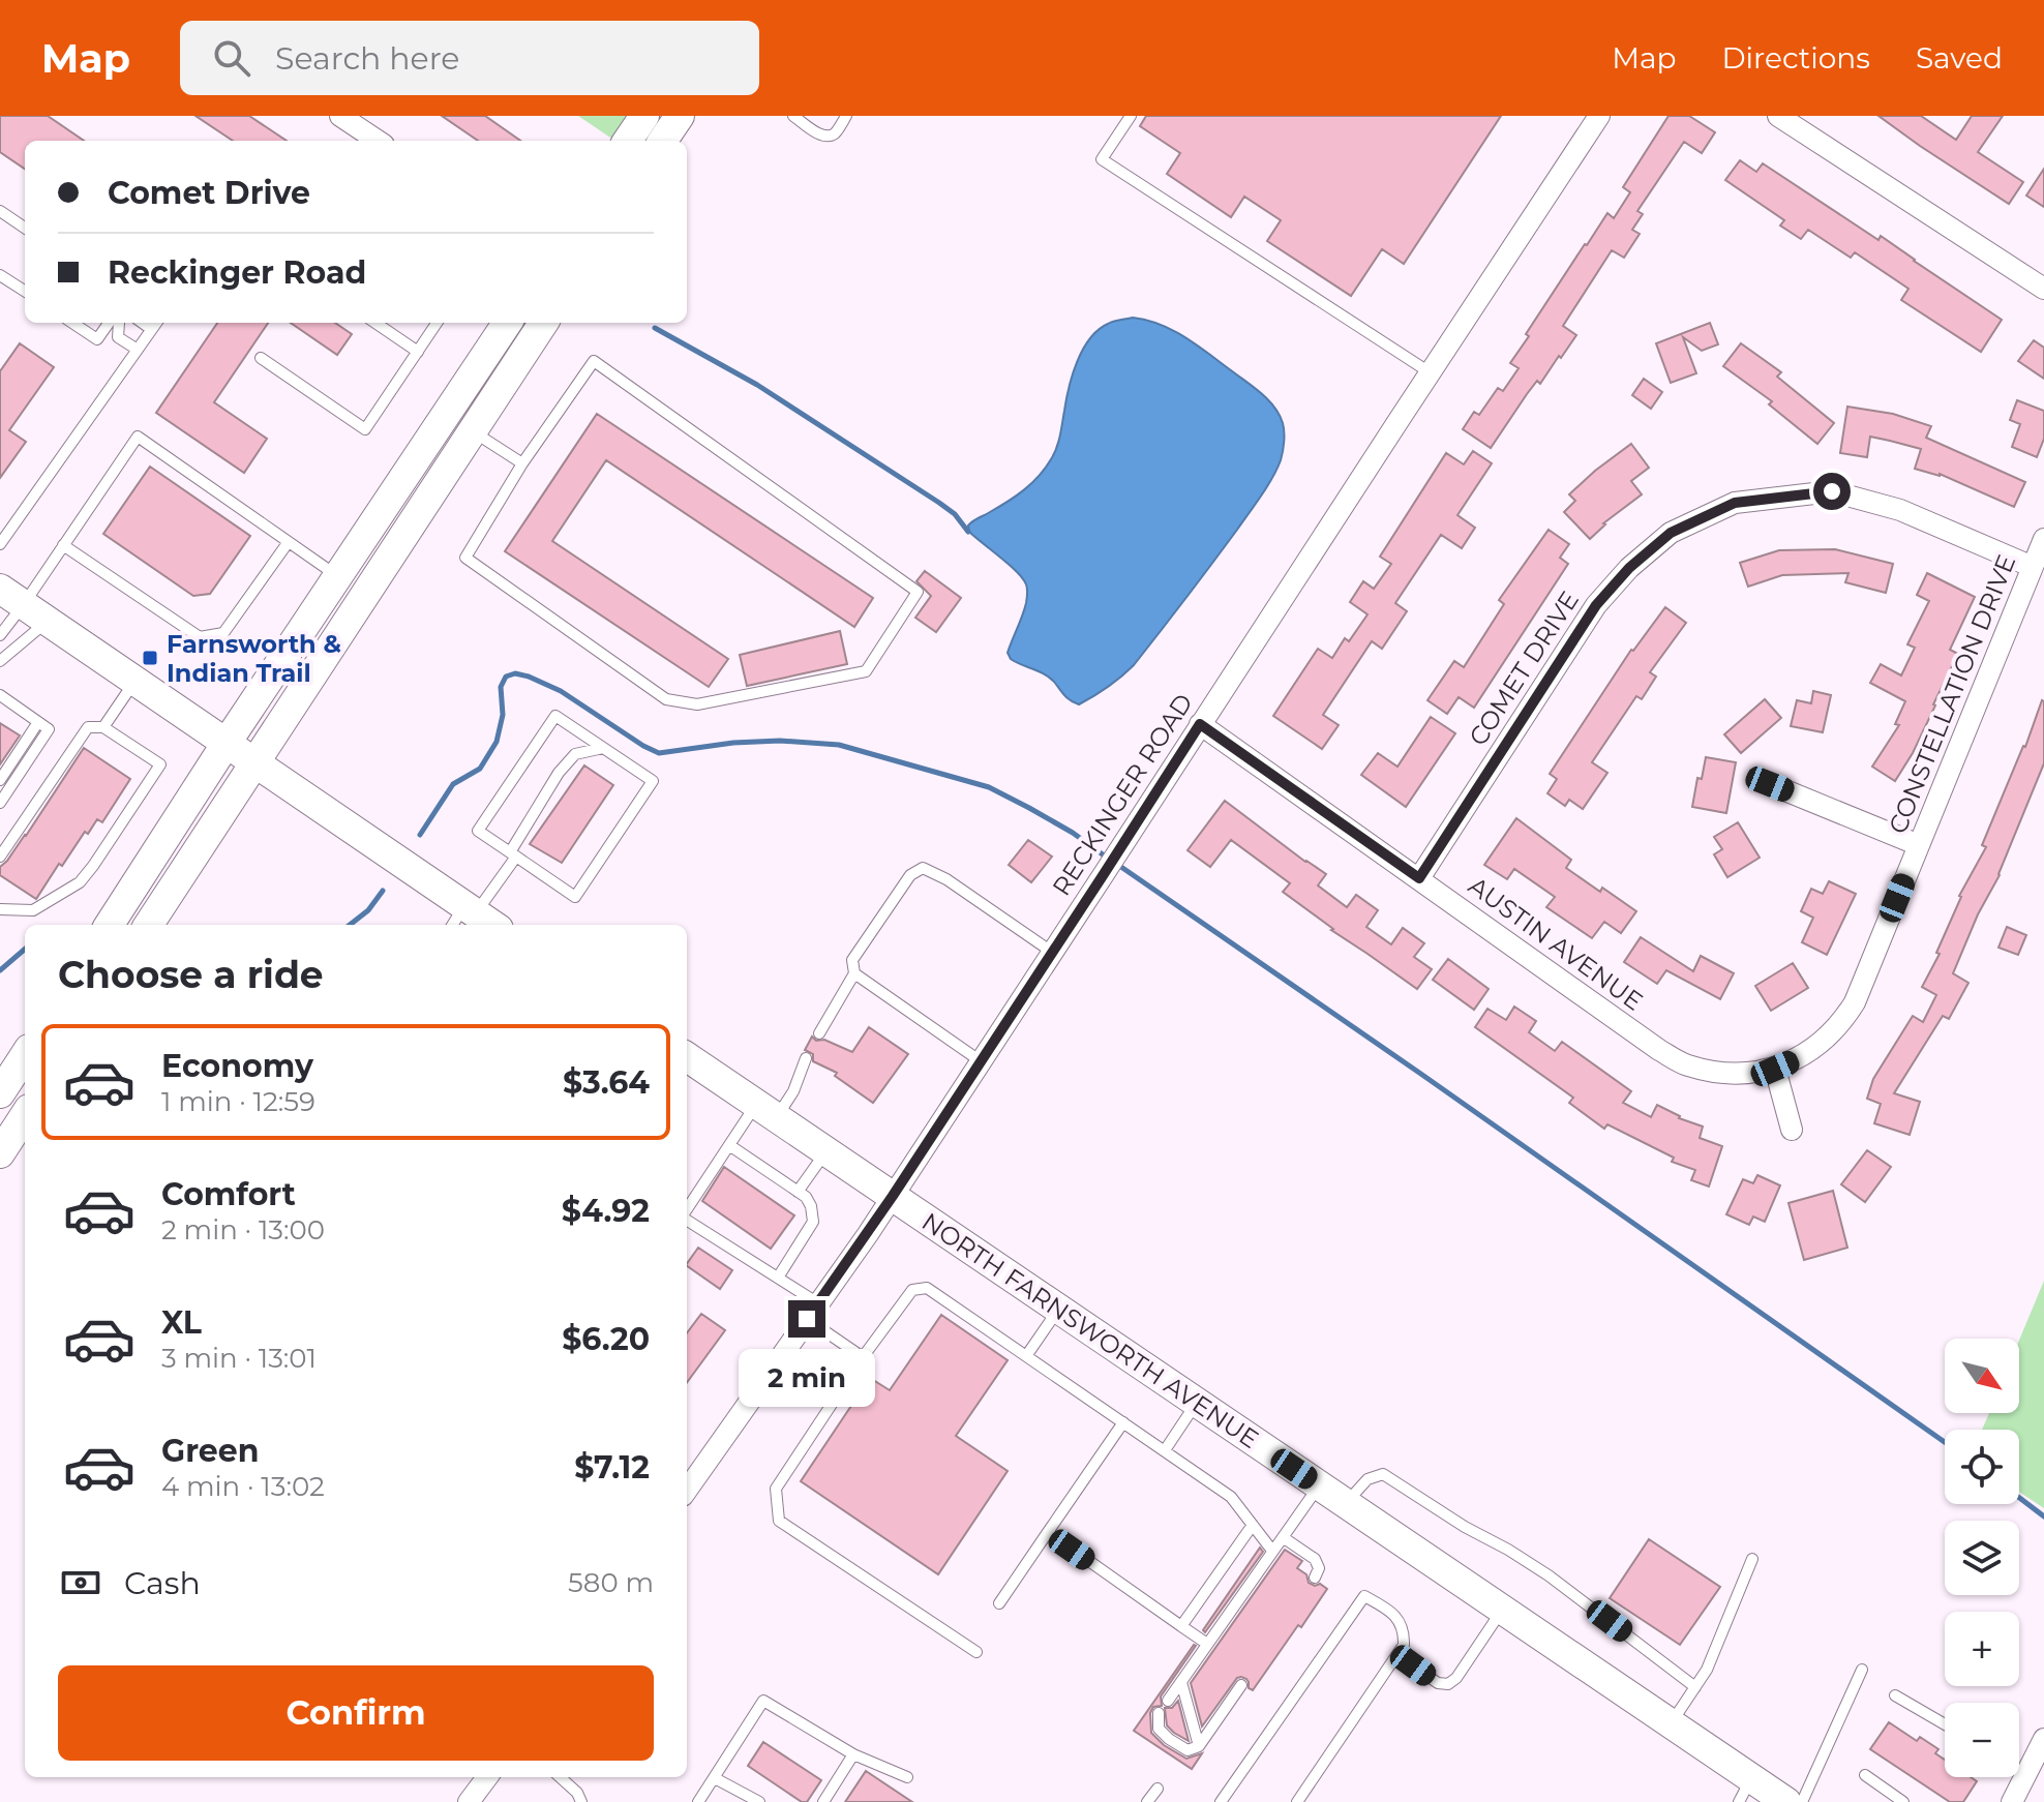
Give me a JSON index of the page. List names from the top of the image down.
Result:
{
  "streets": {
    "main road": ["NORTH FARNSWORTH AVENUE"],
    "street": [
      "COMET DRIVE",
      "CONSTELLATION DRIVE",
      "RECKINGER ROAD",
      "AUSTIN AVENUE"
    ]
  },
  "crossings": [
    ["COMET DRIVE", "CONSTELLATION DRIVE"],
    ["COMET DRIVE", "AUSTIN AVENUE"],
    ["CONSTELLATION DRIVE", "AUSTIN AVENUE"],
    ["RECKINGER ROAD", "AUSTIN AVENUE"],
    ["RECKINGER ROAD", "NORTH FARNSWORTH AVENUE"]
  ],
  "places": {
    "transit": ["Farnsworth & Indian Trail"]
  },
  "north": "bottom right",
  "page": {
    "header": "Map",
    "search": "Search here",
    "nav": ["Map", "Directions", "Saved"],
    "banner": ["Comet Drive", "Reckinger Road"],
    "heading": "Choose a ride",
    "list": [
      {
        "name": "Economy",
        "note": "1 min · 12:59",
        "value": "$3.64"
      },
      {
        "name": "Comfort",
        "note": "2 min · 13:00",
        "value": "$4.92"
      },
      {
        "name": "XL",
        "note": "3 min · 13:01",
        "value": "$6.20"
      },
      {
        "name": "Green",
        "note": "4 min · 13:02",
        "value": "$7.12"
      }
    ],
    "map_buttons": ["+", "−"],
    "bubble": "2 min",
    "pay": ["Cash", "580 m"],
    "buttons": "Confirm"
  }
}
